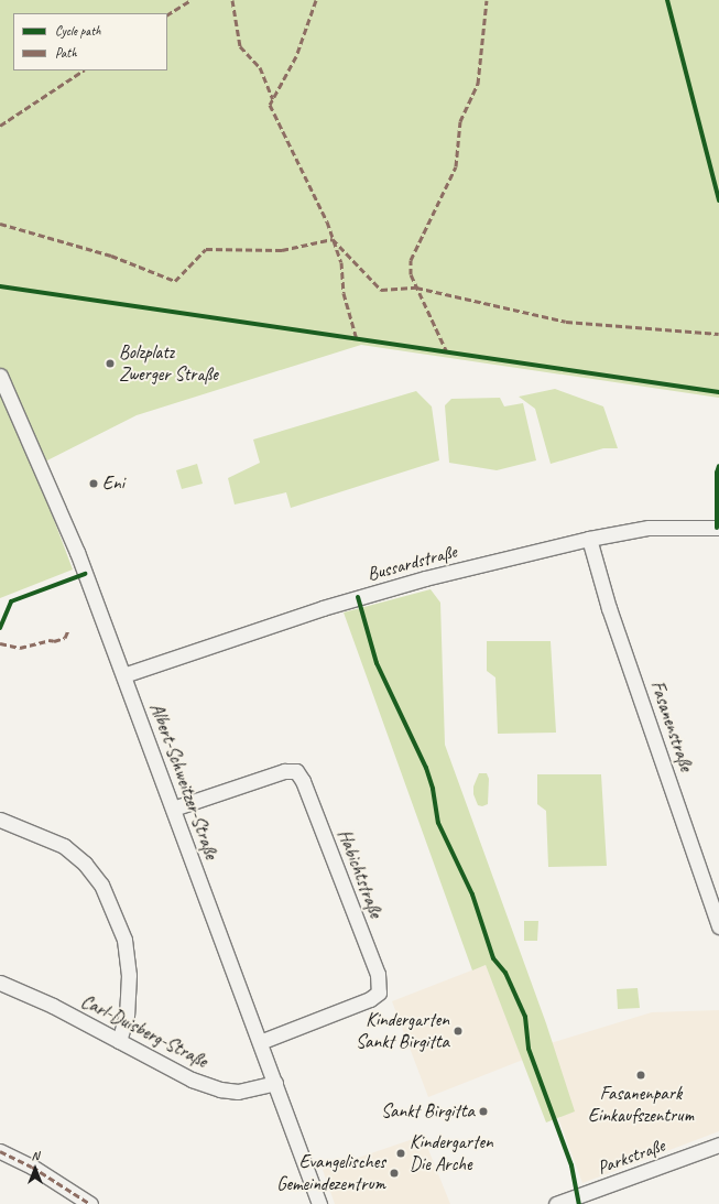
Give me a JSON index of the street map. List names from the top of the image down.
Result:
{
  "streets": {
    "street": [
      "Bussardstraße",
      "Fasanenstraße",
      "Albert-Schweitzer-Straße",
      "Habichtstraße",
      "Carl-Duisberg-Straße",
      "Parkstraße"
    ]
  },
  "crossings": [
    ["Bussardstraße", "Fasanenstraße"],
    ["Bussardstraße", "Albert-Schweitzer-Straße"],
    ["Albert-Schweitzer-Straße", "Habichtstraße"],
    ["Albert-Schweitzer-Straße", "Carl-Duisberg-Straße"]
  ],
  "places": [
    "Bolzplatz Zwerger Straße",
    "Eni",
    "Kindergarten Sankt Birgitta",
    "Fasanenpark Einkaufszentrum",
    "Sankt Birgitta",
    "Kindergarten Die Arche",
    "Evangelisches Gemeindezentrum"
  ],
  "legend": ["Cycle path", "Path"],
  "north": "top"
}
